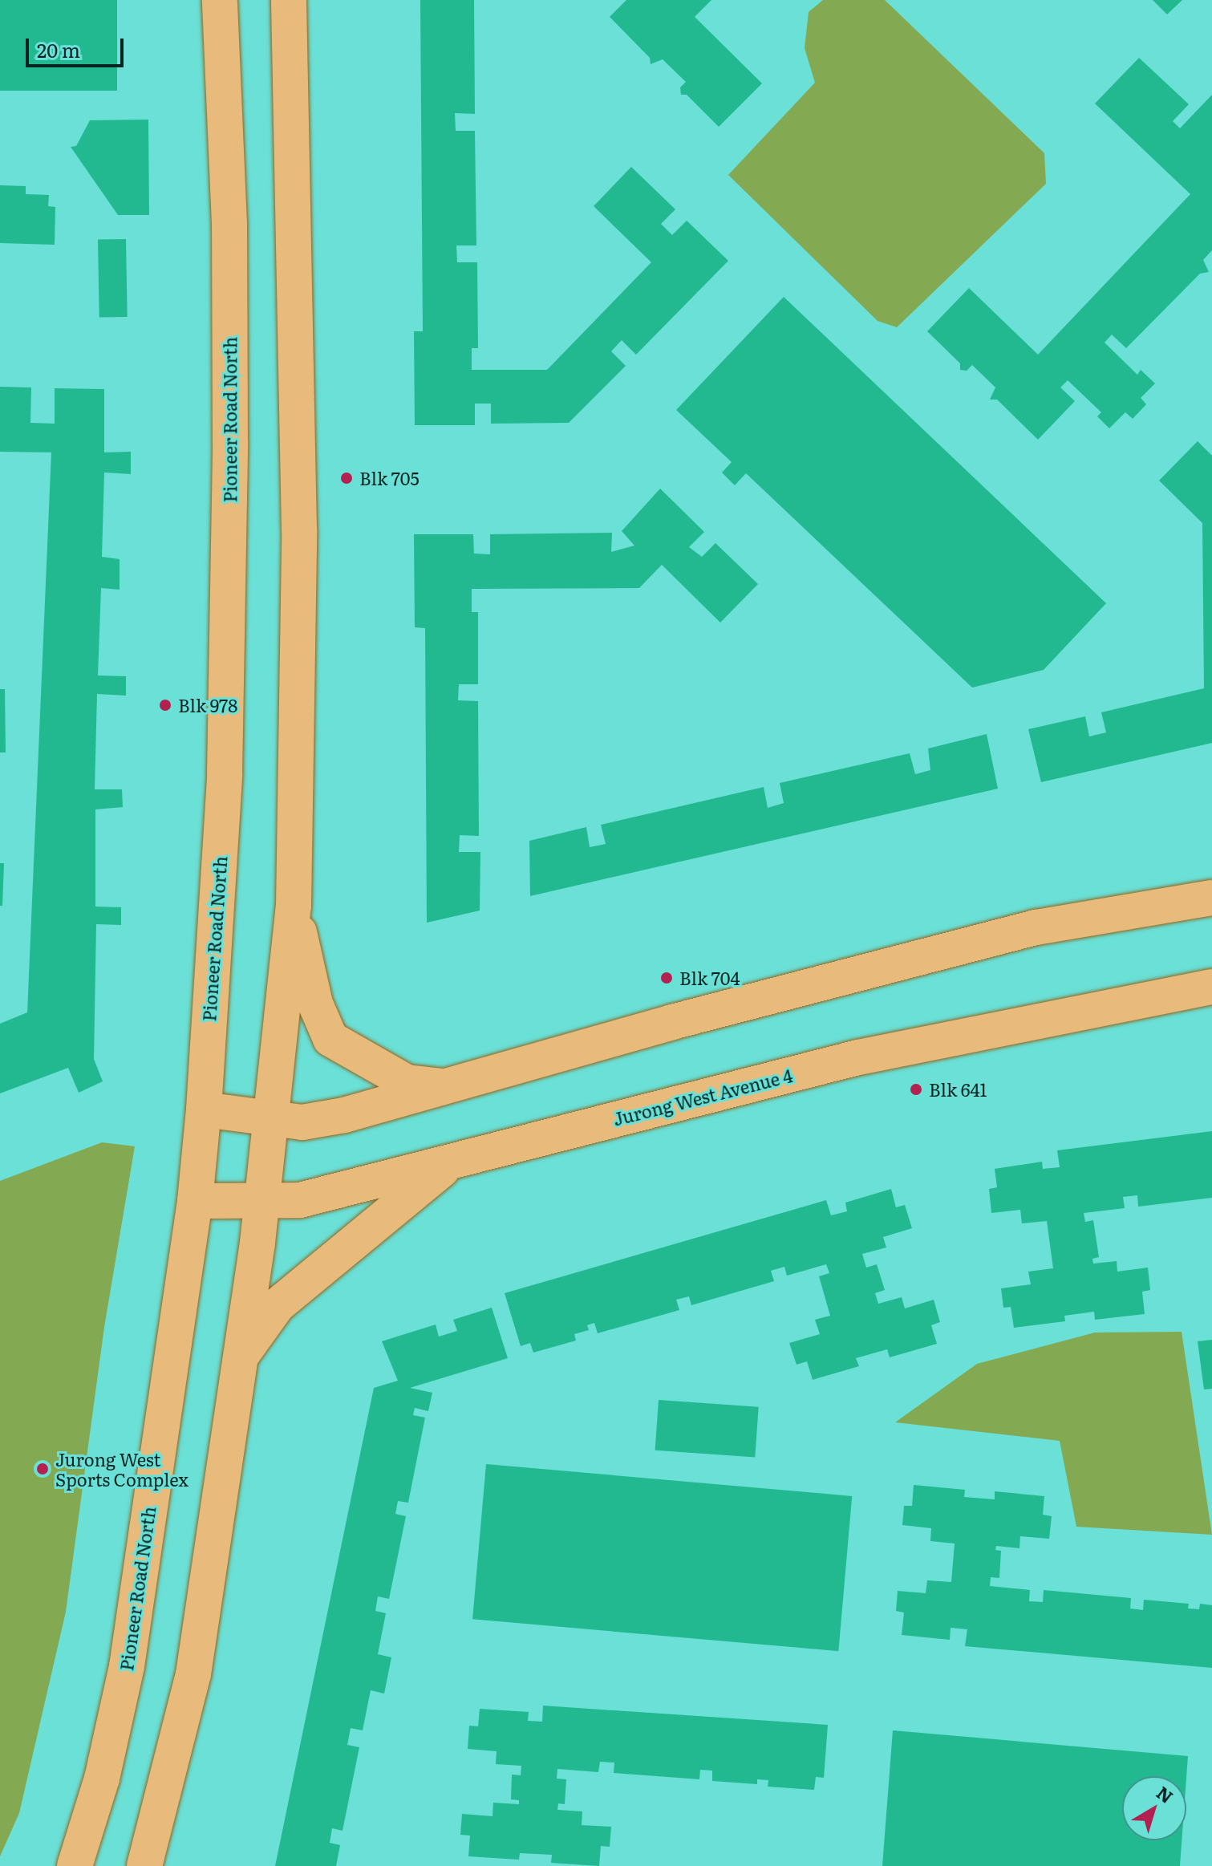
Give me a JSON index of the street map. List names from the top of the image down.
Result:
{
  "streets": {
    "main road": ["Pioneer Road North", "Jurong West Avenue 4"]
  },
  "crossings": [
    ["Pioneer Road North", "Jurong West Avenue 4"]
  ],
  "places": [
    "Blk 705",
    "Blk 978",
    "Blk 704",
    "Blk 641",
    "Jurong West Sports Complex"
  ],
  "scale_bar": "20 m",
  "north": "top right"
}
